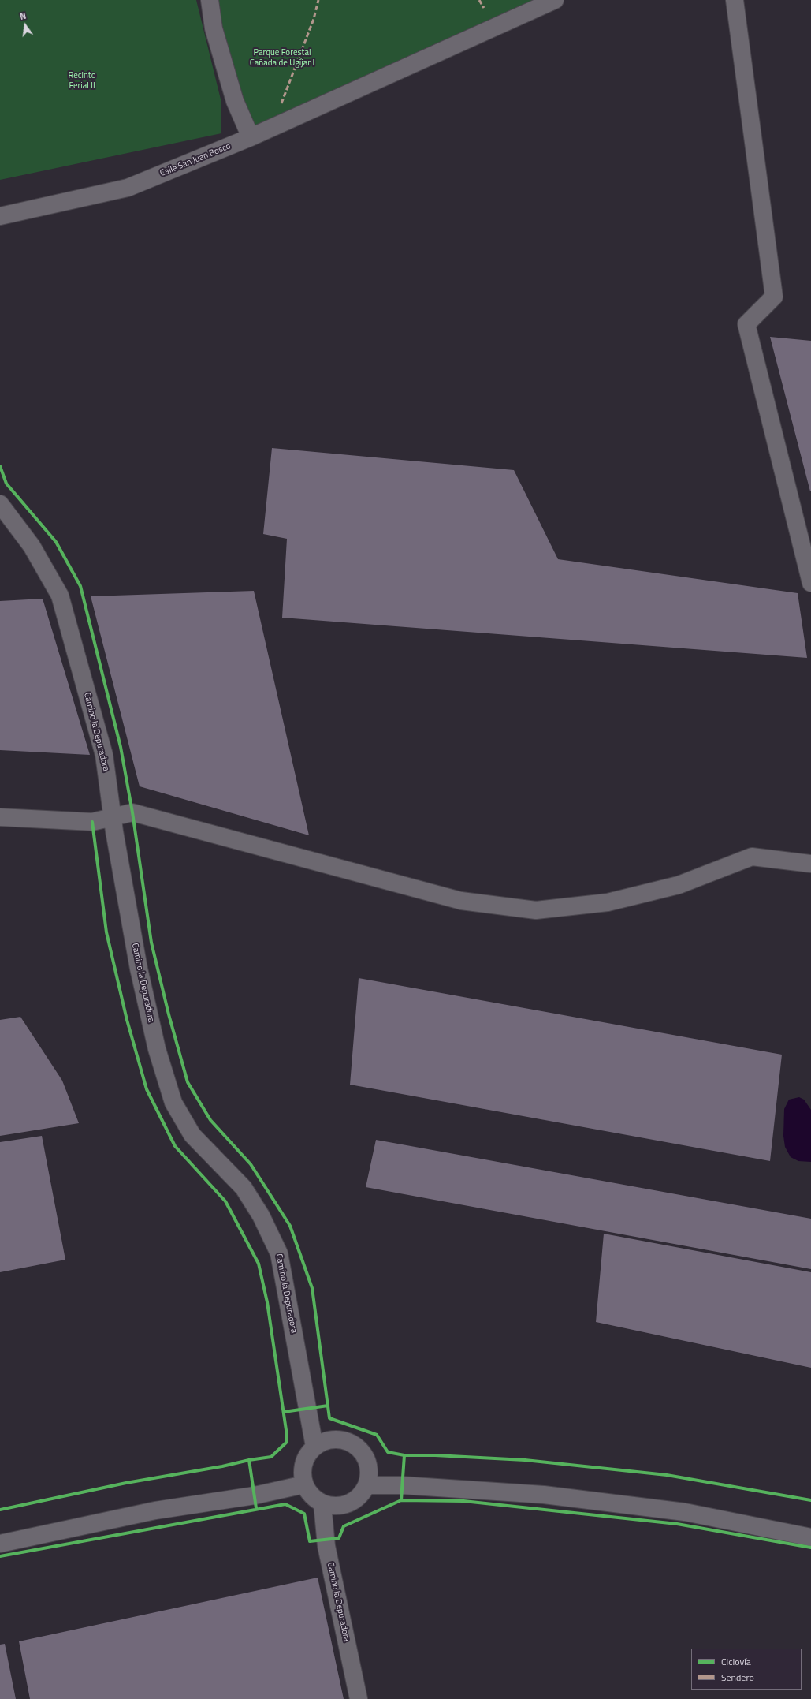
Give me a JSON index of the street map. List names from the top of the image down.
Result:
{
  "streets": {
    "street": ["Calle San Juan Bosco", "Camino la Depuradora"]
  },
  "parks": ["Parque Forestal Cañada de Ugíjar I", "Recinto Ferial II"],
  "legend": ["Ciclovía", "Sendero"],
  "north": "top"
}
